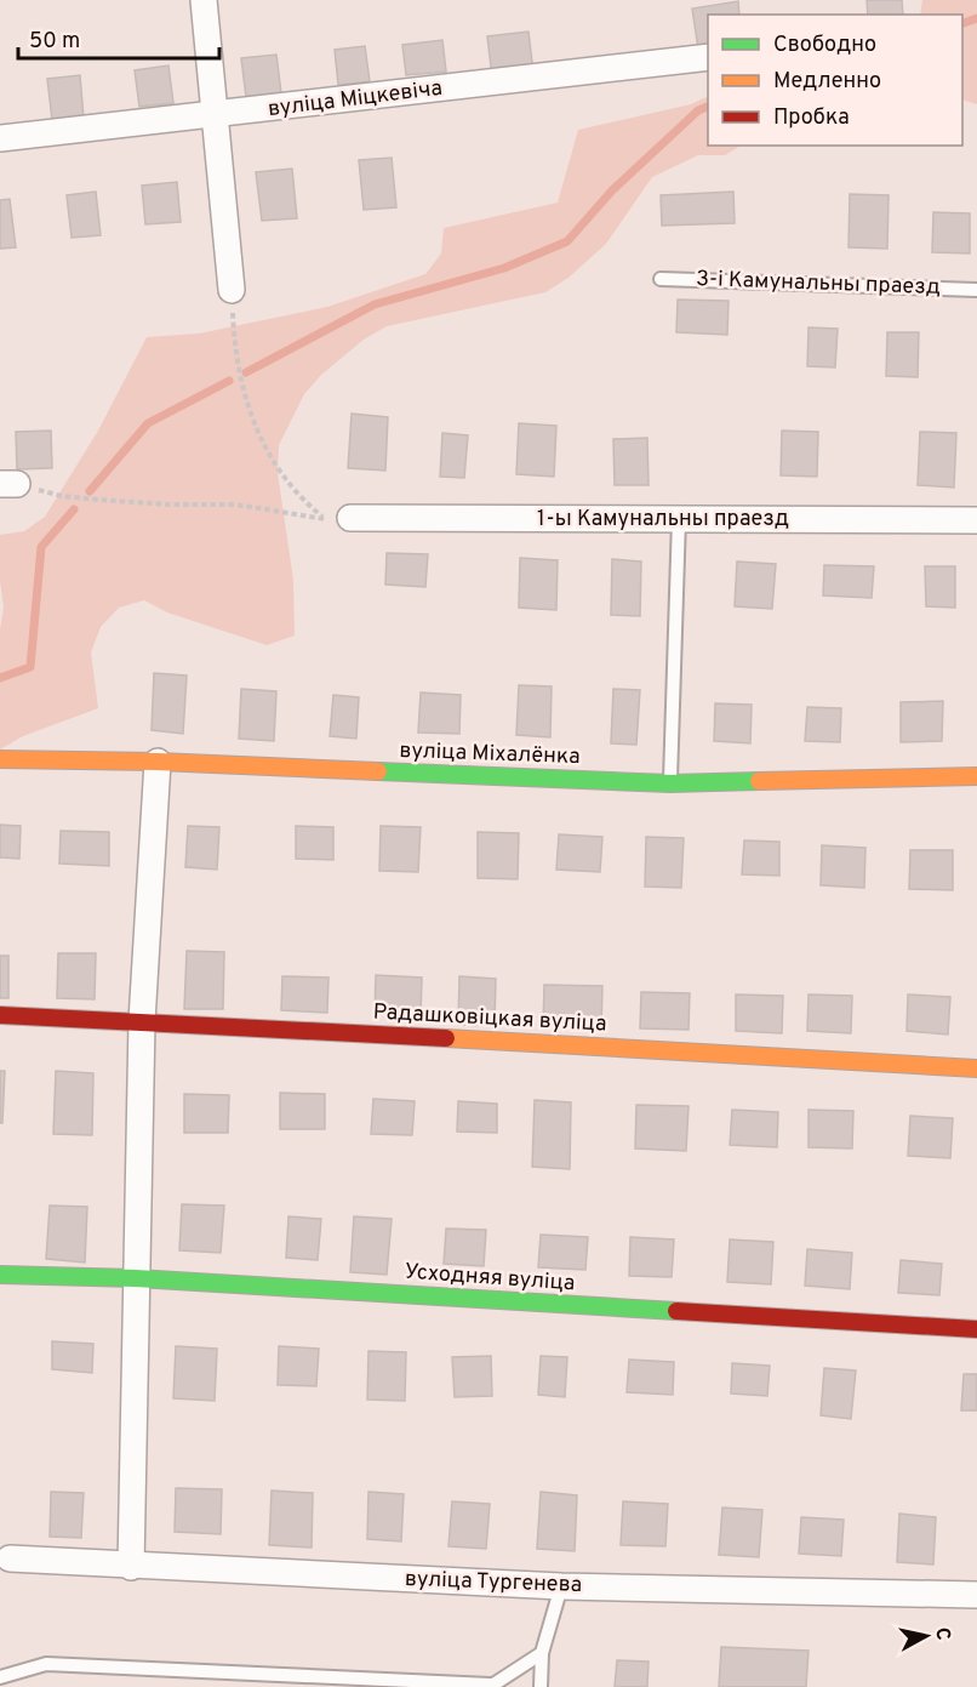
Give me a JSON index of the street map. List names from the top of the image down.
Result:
{
  "streets": {
    "street": [
      "вуліца Міцкевіча",
      "1-ы Камунальны праезд",
      "вуліца Міхалёнка",
      "Радашковіцкая вуліца",
      "Усходняя вуліца",
      "вуліца Тургенева"
    ],
    "lane": ["3-і Камунальны праезд"]
  },
  "legend": ["Свободно", "Медленно", "Пробка"],
  "scale_bar": "50 m",
  "north": "right"
}
